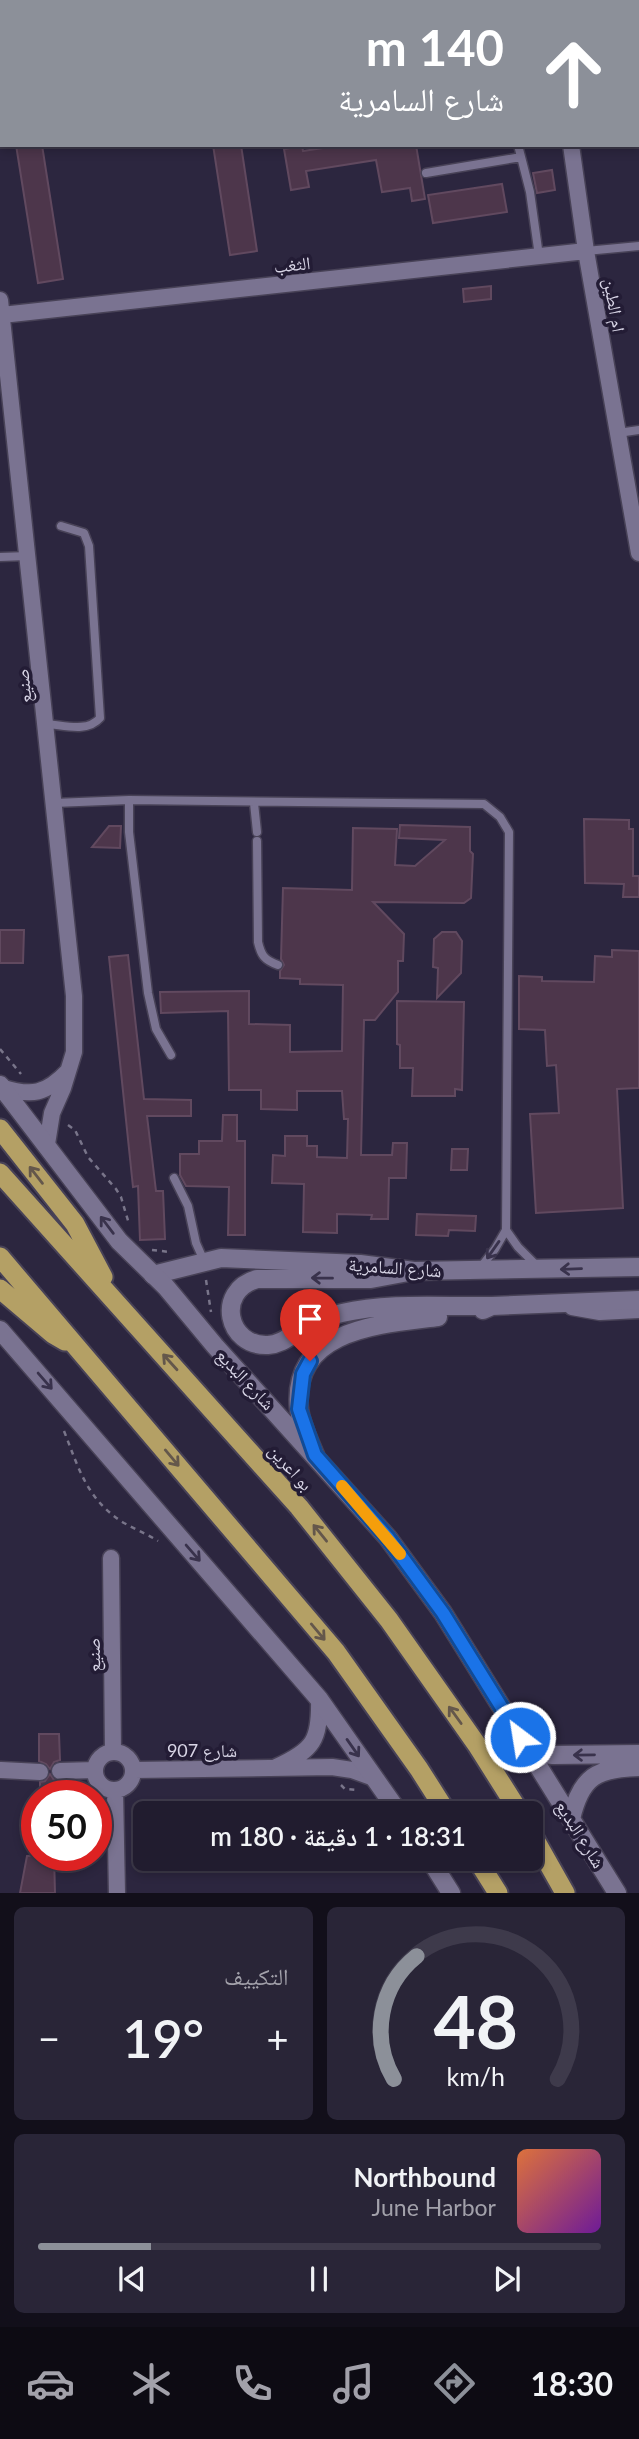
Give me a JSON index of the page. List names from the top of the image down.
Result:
{
  "streets": {
    "highway": ["بو اعرين"],
    "main road": ["شارع السامرية", "شارع البديع"],
    "street": [
      "الثغب",
      "ام الطين",
      "صنيع",
      "شارع 907"
    ]
  },
  "crossings": [
    ["الثغب", "ام الطين"],
    ["الثغب", "صنيع"],
    ["صنيع", "شارع البديع"],
    ["صنيع", "شارع 907"],
    ["شارع السامرية", "شارع البديع"]
  ],
  "page": {
    "turn": ["140 m", "شارع السامرية"],
    "limit": "50",
    "trip": "18:31 · 1 دقيقة · 180 m",
    "tile": "التكييف",
    "heat": ["−", "19°", "+"],
    "song": ["Northbound", "June Harbor"],
    "tabs": "18:30",
    "gauge": ["48", "km/h"]
  }
}
